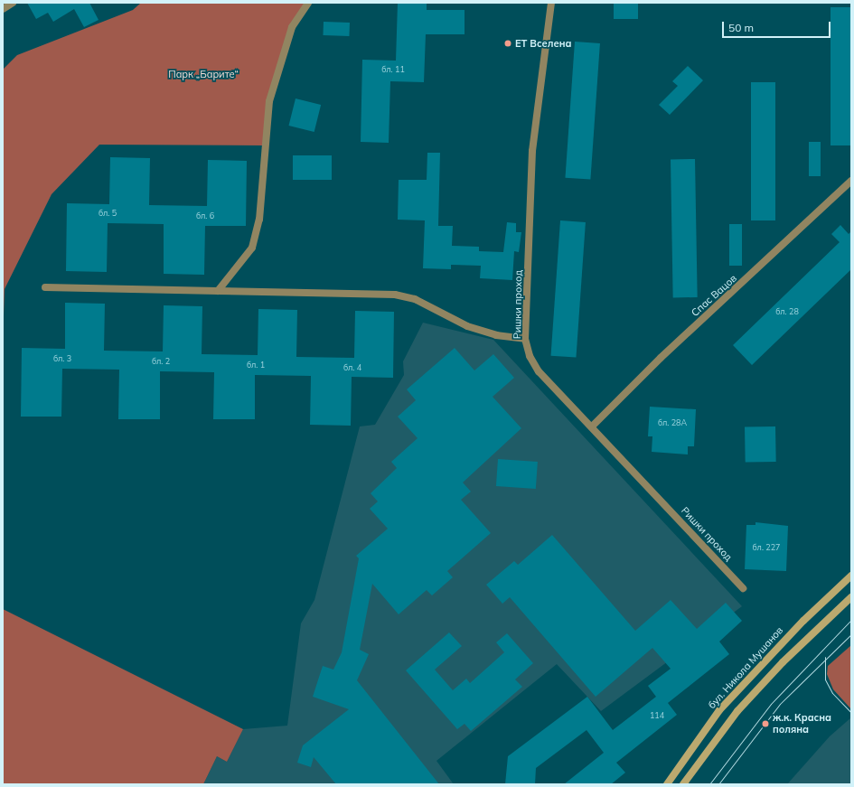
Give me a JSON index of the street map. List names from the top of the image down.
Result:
{
  "streets": {
    "main road": ["бул. Никола Мушанов"],
    "street": ["Спас Вацов", "Ришки проход"]
  },
  "crossings": [
    ["Спас Вацов", "Ришки проход"]
  ],
  "parks": ["Парк „Барите“"],
  "places": ["ЕТ Вселена", "ж.к. Красна поляна"],
  "house_numbers": [
    "бл. 11",
    "бл. 5",
    "бл. 6",
    "бл. 28",
    "бл. 3",
    "бл. 2",
    "бл. 1",
    "бл. 4",
    "бл. 28А",
    "бл. 227",
    "114"
  ],
  "scale_bar": "50 m"
}
